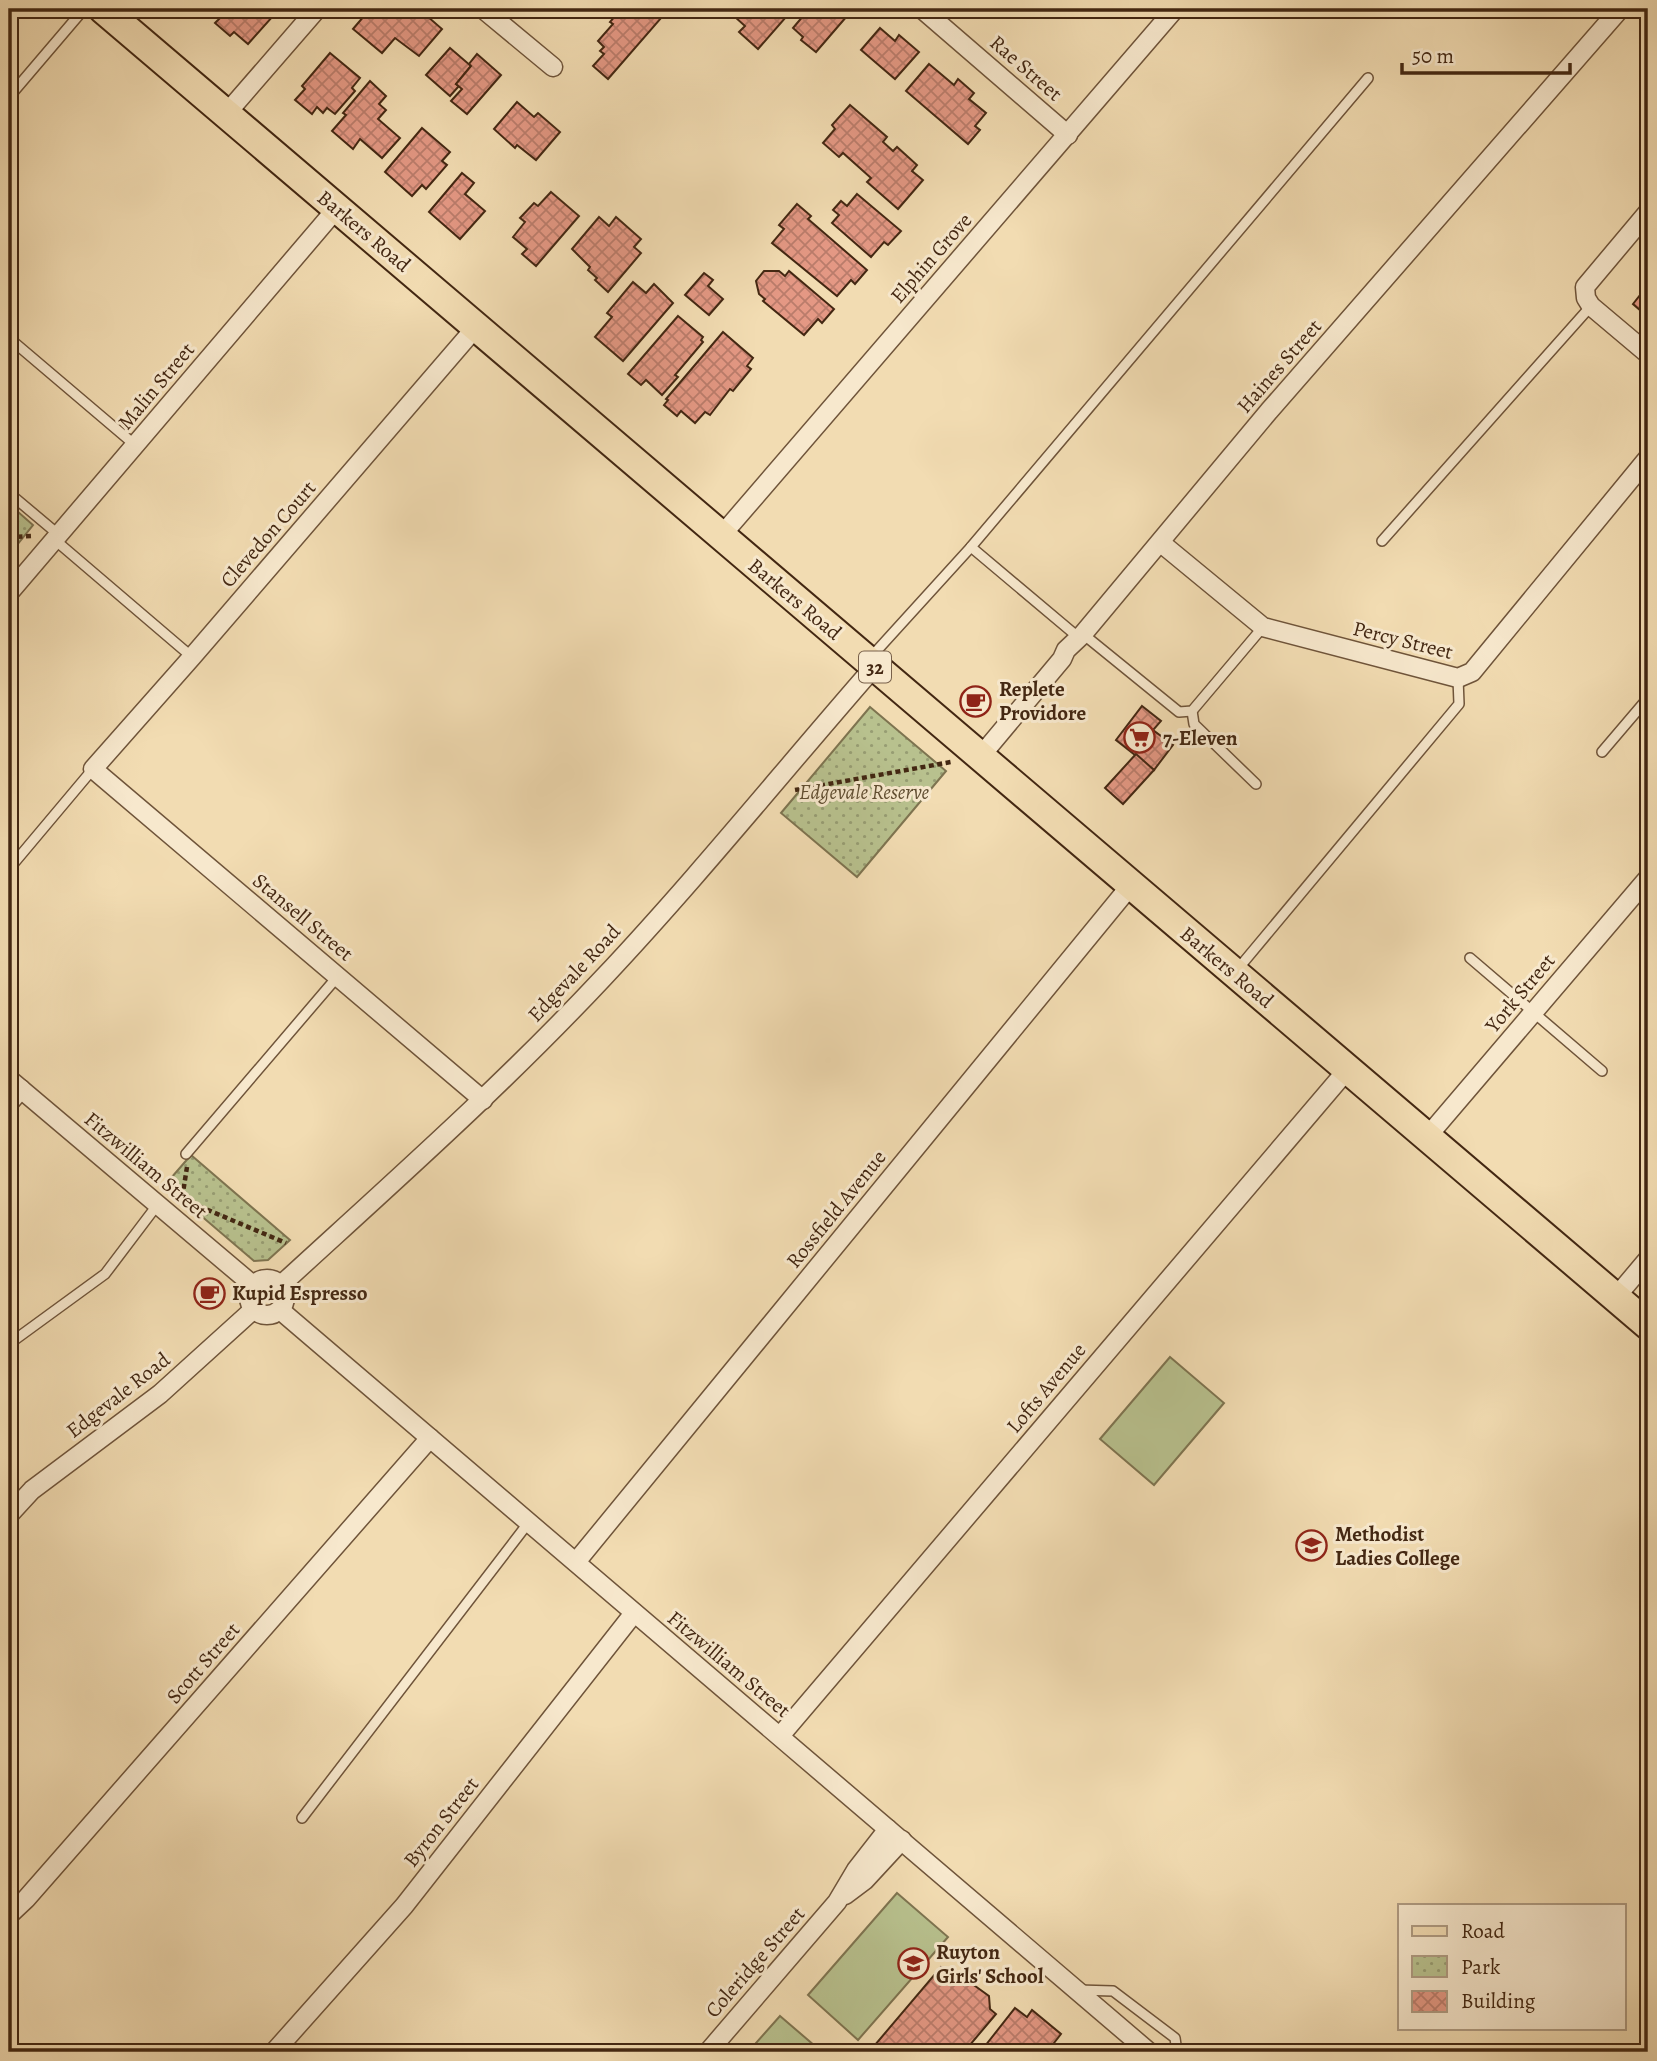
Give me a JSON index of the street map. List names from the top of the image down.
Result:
{
  "streets": {
    "main road": ["Barkers Road", "32"],
    "street": [
      "Rae Street",
      "Elphin Grove",
      "Haines Street",
      "Malin Street",
      "Clevedon Court",
      "Percy Street",
      "Stansell Street",
      "Edgevale Road",
      "York Street",
      "Fitzwilliam Street",
      "Rossfield Avenue",
      "Lofts Avenue",
      "Scott Street",
      "Byron Street",
      "Coleridge Street"
    ]
  },
  "crossings": [
    ["Rae Street", "Elphin Grove"],
    ["Barkers Road", "Elphin Grove"],
    ["Barkers Road", "Haines Street"],
    ["Barkers Road", "Malin Street"],
    ["Barkers Road", "Clevedon Court"],
    ["Barkers Road", "Edgevale Road"],
    ["Barkers Road", "York Street"],
    ["Barkers Road", "Rossfield Avenue"],
    ["Barkers Road", "Lofts Avenue"],
    ["Haines Street", "Percy Street"],
    ["Clevedon Court", "Stansell Street"],
    ["Stansell Street", "Edgevale Road"],
    ["Edgevale Road", "Fitzwilliam Street"],
    ["Fitzwilliam Street", "Rossfield Avenue"],
    ["Fitzwilliam Street", "Lofts Avenue"],
    ["Fitzwilliam Street", "Scott Street"],
    ["Fitzwilliam Street", "Byron Street"],
    ["Fitzwilliam Street", "Coleridge Street"]
  ],
  "parks": ["Edgevale Reserve"],
  "places": {
    "cafe": ["Replete Providore", "Kupid Espresso"],
    "supermarket": ["7-Eleven"],
    "school or university": ["Methodist Ladies College", "Ruyton Girls' School"]
  },
  "legend": ["Road", "Park", "Building"],
  "scale_bar": "50 m"
}
